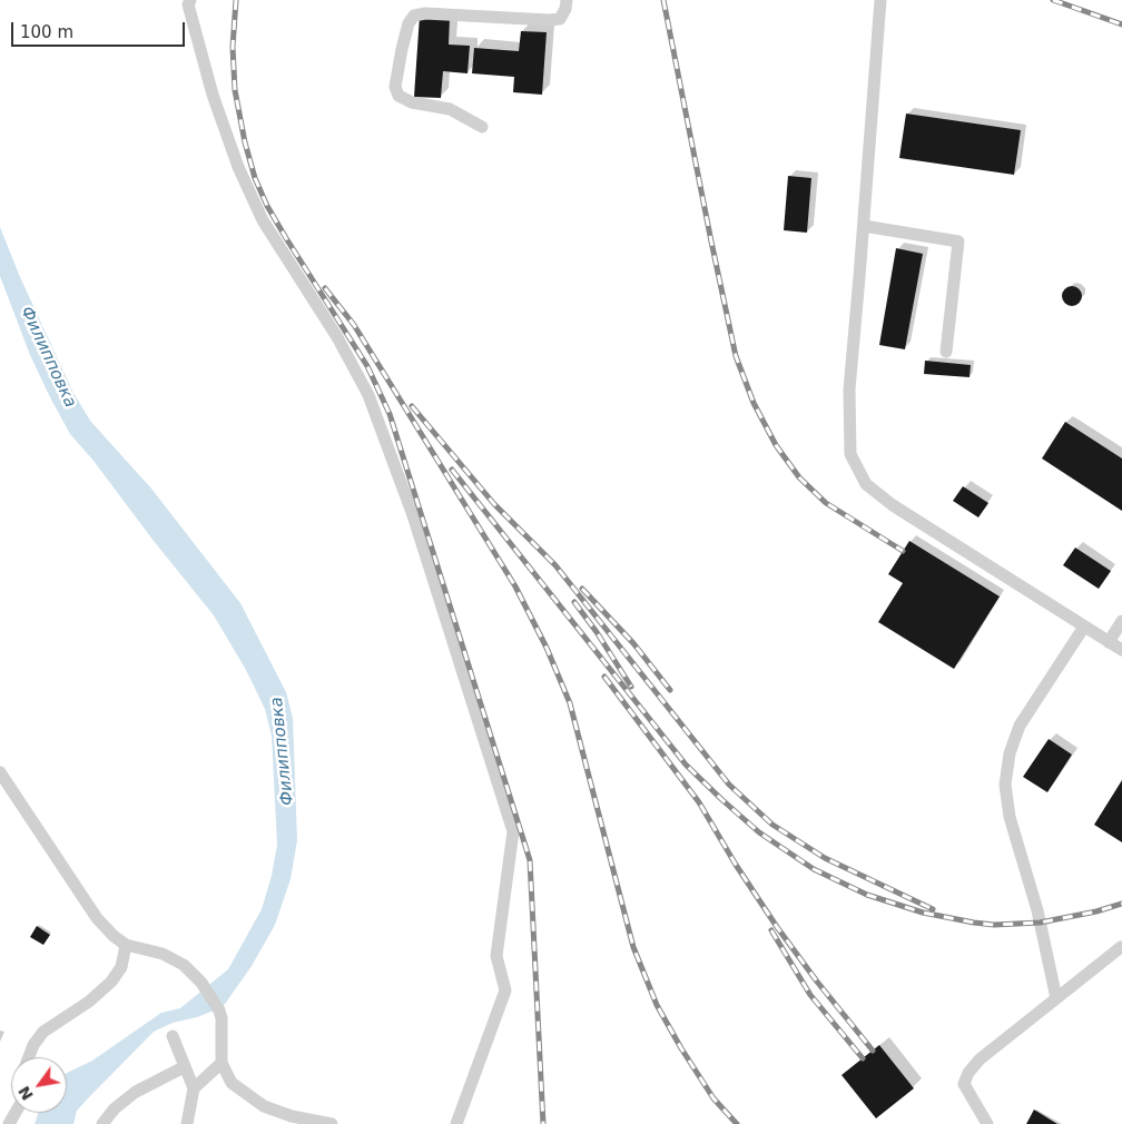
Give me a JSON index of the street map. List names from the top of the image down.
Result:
{
  "water": ["Филипповка"],
  "scale_bar": "100 m",
  "north": "bottom left"
}
